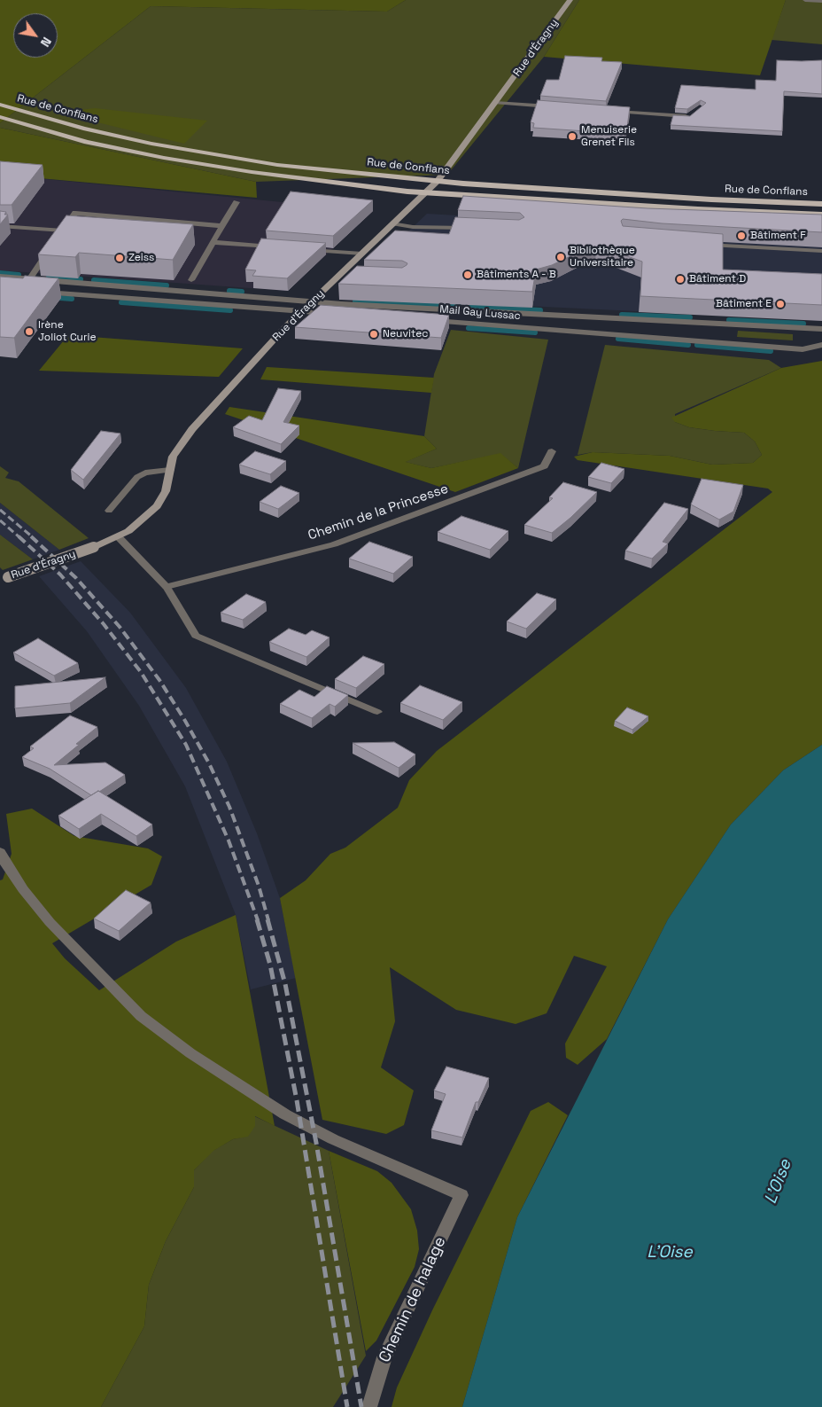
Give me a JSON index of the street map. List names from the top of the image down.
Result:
{
  "streets": {
    "main road": ["Rue de Conflans"],
    "street": [
      "Rue d'Éragny",
      "Mail Gay Lussac",
      "Chemin de la Princesse",
      "Chemin de halage"
    ]
  },
  "crossings": [
    ["Rue d'Éragny", "Rue de Conflans"],
    ["Rue d'Éragny", "Mail Gay Lussac"]
  ],
  "water": ["L'Oise", "L’Oise"],
  "places": [
    "Menuiserie Grenet Fils",
    "Bâtiment F",
    "Bibliothèque Universitaire",
    "Zeiss",
    "Bâtiments A - B",
    "Bâtiment D",
    "Bâtiment E",
    "Irène Joliot Curie",
    "Neuvitec"
  ],
  "north": "bottom right"
}
